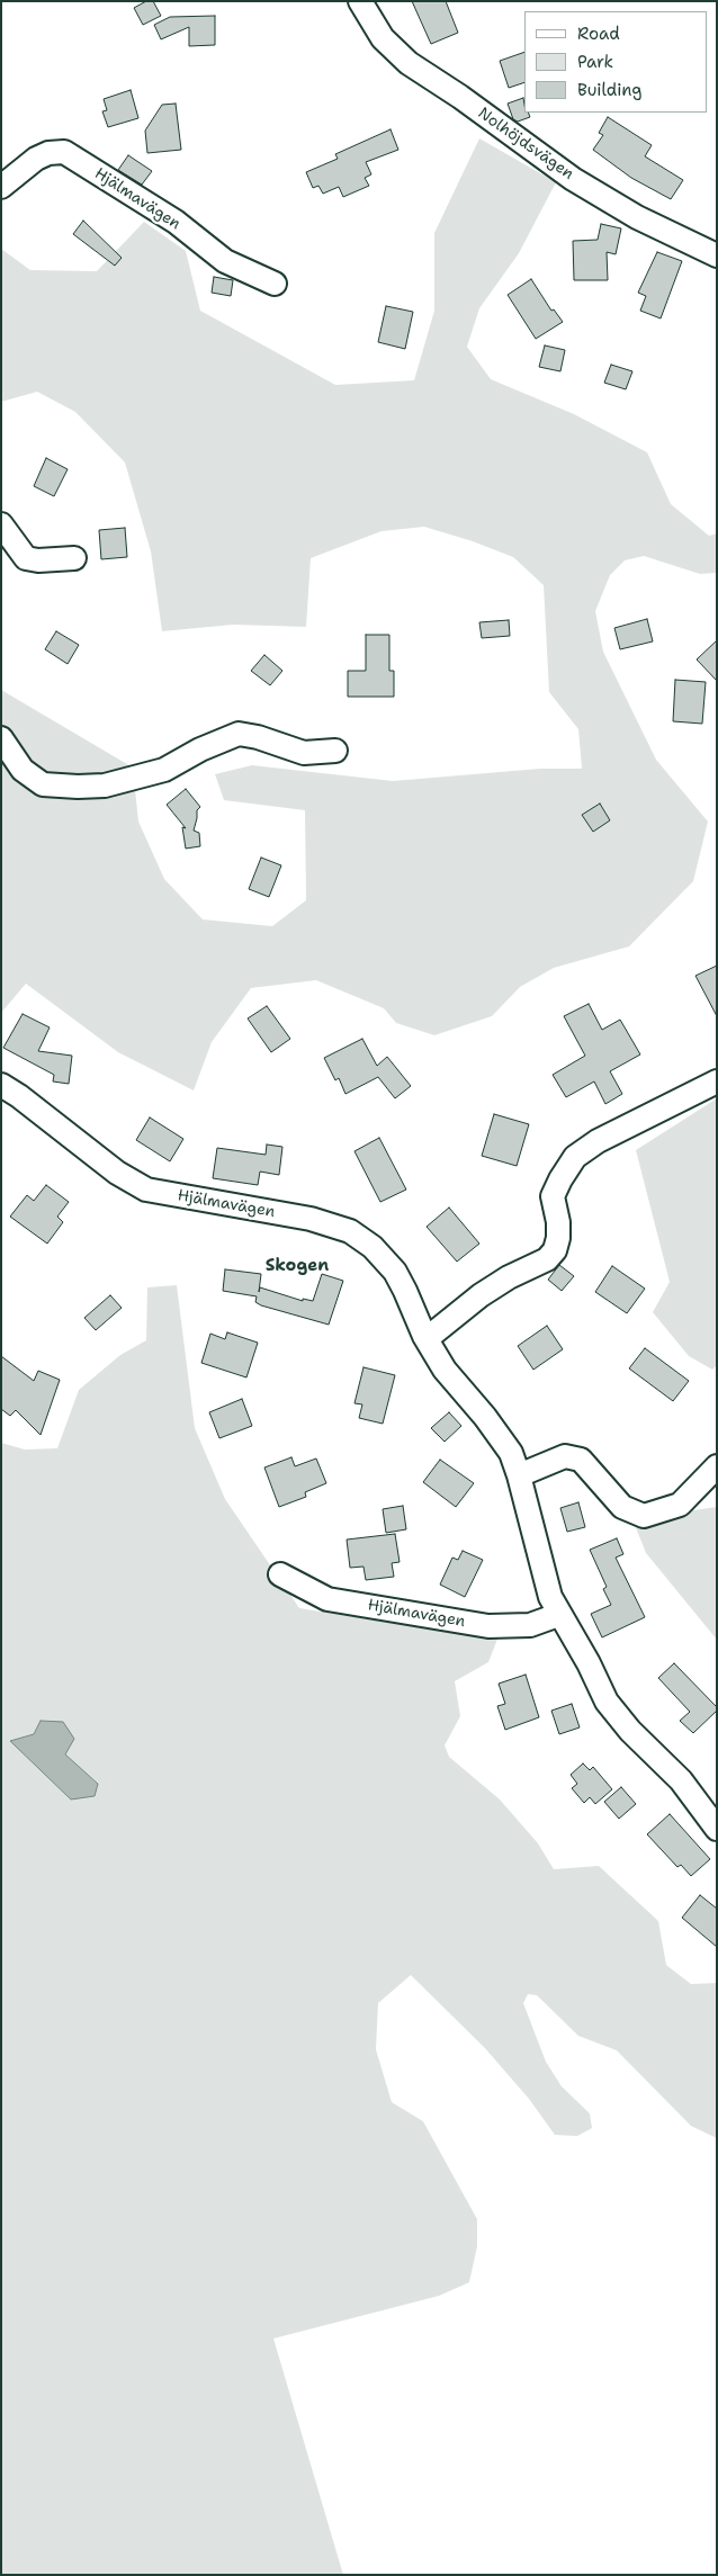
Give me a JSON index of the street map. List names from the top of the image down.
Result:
{
  "streets": {
    "street": ["Nolhöjdsvägen", "Hjälmavägen"]
  },
  "districts": ["Skogen"],
  "legend": ["Road", "Park", "Building"]
}
